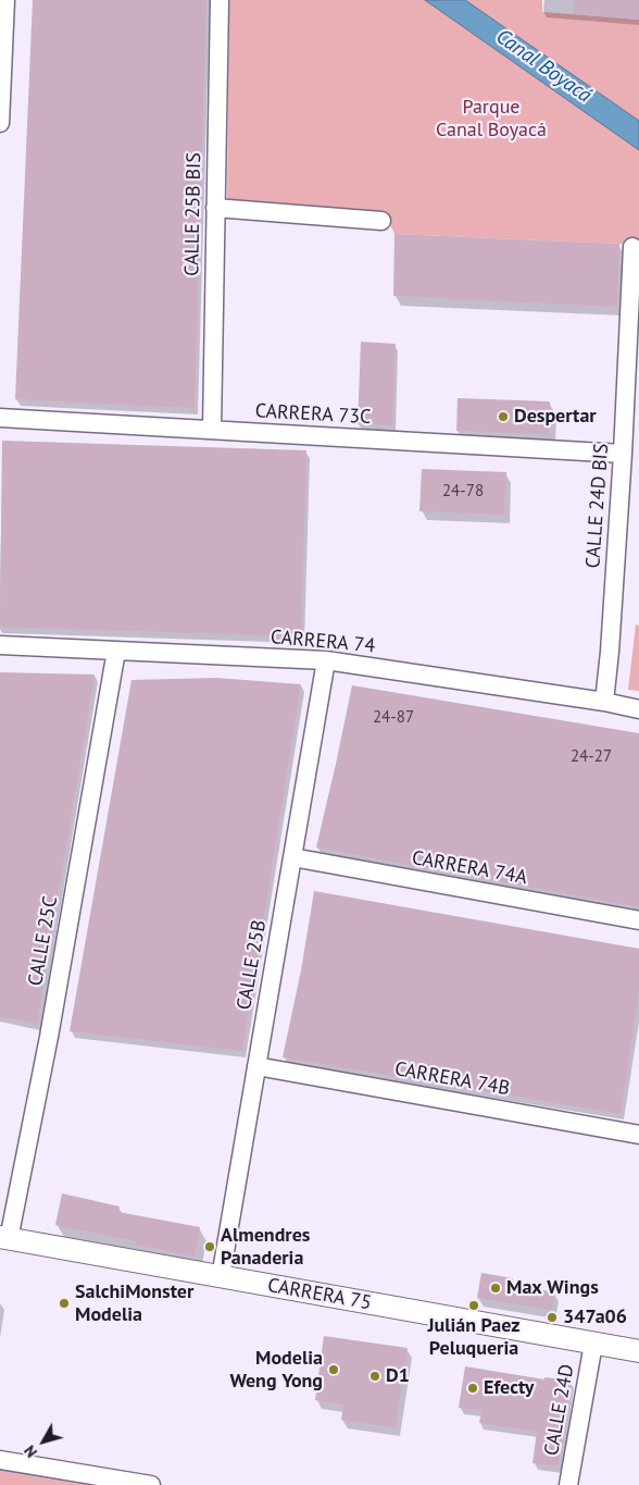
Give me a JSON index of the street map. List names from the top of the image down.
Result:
{
  "streets": {
    "street": [
      "CALLE 25B BIS",
      "CARRERA 73C",
      "CALLE 24D BIS",
      "CARRERA 74",
      "CARRERA 74A",
      "CALLE 25C",
      "CALLE 25B",
      "CARRERA 74B",
      "CARRERA 75",
      "CALLE 24D"
    ]
  },
  "crossings": [
    ["CALLE 25B BIS", "CARRERA 73C"],
    ["CARRERA 73C", "CALLE 24D BIS"],
    ["CALLE 24D BIS", "CARRERA 74"],
    ["CARRERA 74", "CALLE 25C"],
    ["CARRERA 74", "CALLE 25B"],
    ["CARRERA 74A", "CALLE 25B"],
    ["CALLE 25C", "CARRERA 75"],
    ["CALLE 25B", "CARRERA 74B"],
    ["CALLE 25B", "CARRERA 75"],
    ["CARRERA 75", "CALLE 24D"]
  ],
  "water": ["Canal Boyacá"],
  "parks": ["Parque Canal Boyacá"],
  "places": [
    "Despertar",
    "Almendres Panaderia",
    "Max Wings",
    "SalchiMonster Modelia",
    "Julián Paez Peluqueria",
    "347a06",
    "Modelia Weng Yong",
    "D1",
    "Efecty"
  ],
  "house_numbers": ["24-78", "24-87", "24-27"],
  "north": "bottom left"
}
